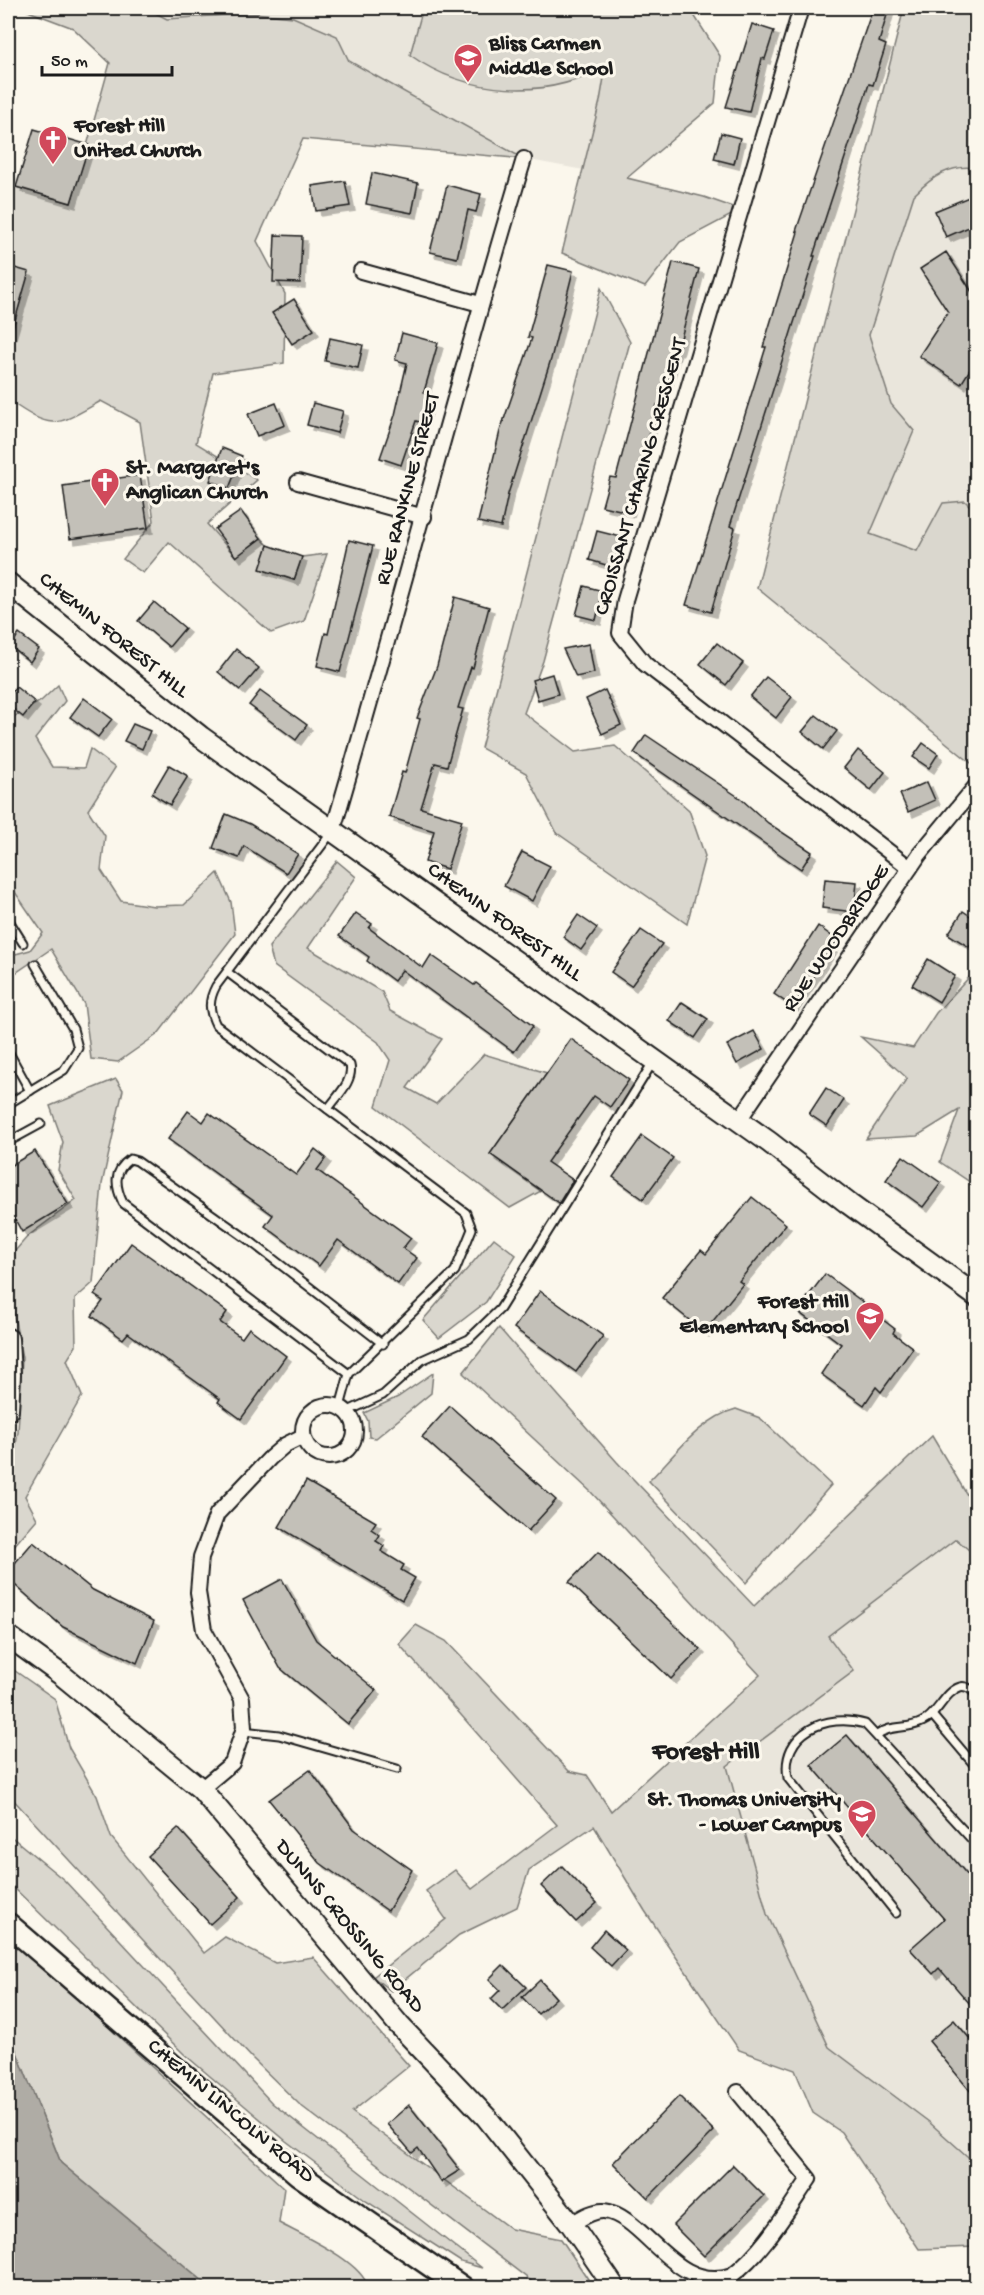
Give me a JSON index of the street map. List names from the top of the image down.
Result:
{
  "streets": {
    "main road": ["CHEMIN LINCOLN ROAD"],
    "street": [
      "CROISSANT CHARING CRESCENT",
      "RUE RANKINE STREET",
      "CHEMIN FOREST HILL",
      "RUE WOODBRIDGE",
      "DUNNS CROSSING ROAD"
    ]
  },
  "crossings": [
    ["CROISSANT CHARING CRESCENT", "RUE WOODBRIDGE"],
    ["RUE RANKINE STREET", "CHEMIN FOREST HILL"],
    ["CHEMIN FOREST HILL", "RUE WOODBRIDGE"]
  ],
  "districts": ["Forest Hill"],
  "places": {
    "school or university": ["Bliss Carmen Middle School", "Forest Hill Elementary School", "St. Thomas University - Lower Campus"],
    "church": ["Forest Hill United Church", "St. Margaret's Anglican Church"]
  },
  "scale_bar": "50 m"
}
